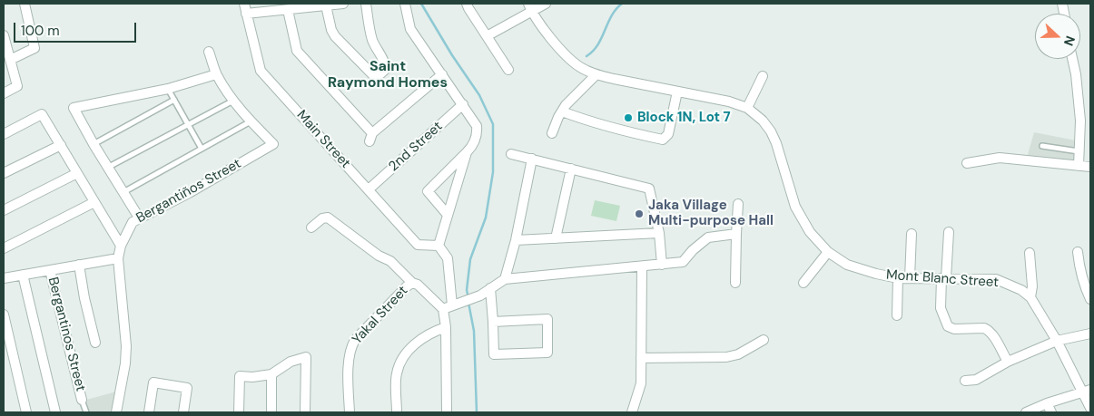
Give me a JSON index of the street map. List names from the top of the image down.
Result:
{
  "streets": {
    "street": [
      "Main Street",
      "2nd Street",
      "Bergantiños Street",
      "Mont Blanc Street",
      "Yakal Street",
      "Bergantinos Street"
    ]
  },
  "crossings": [
    ["Main Street", "2nd Street"]
  ],
  "districts": ["Saint Raymond Homes"],
  "places": ["Block 1N, Lot 7", "Jaka Village Multi-purpose Hall"],
  "scale_bar": "100 m",
  "north": "right"
}
